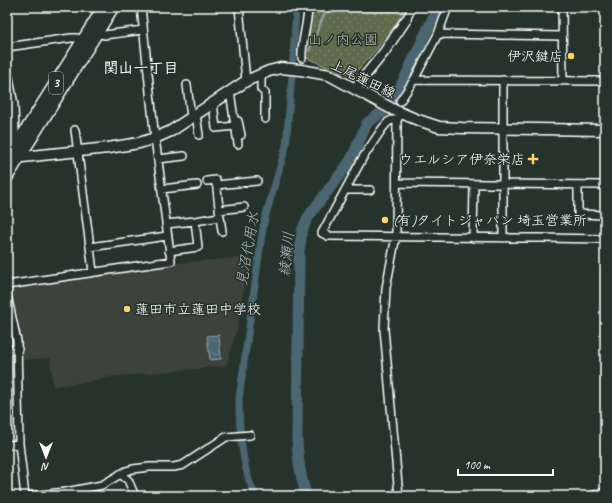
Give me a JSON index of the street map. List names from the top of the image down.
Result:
{
  "streets": {
    "main road": ["上尾蓮田線", "3"]
  },
  "crossings": [
    ["上尾蓮田線", "3"]
  ],
  "districts": ["関山一丁目"],
  "water": ["見沼代用水", "綾瀬川"],
  "parks": ["山ノ内公園"],
  "places": {
    "other": ["伊沢鍵店", "(有)タイトジャパン 埼玉営業所", "蓮田市立蓮田中学校"],
    "health": ["ウエルシア伊奈栄店"]
  },
  "scale_bar": "100 m",
  "north": "bottom"
}
